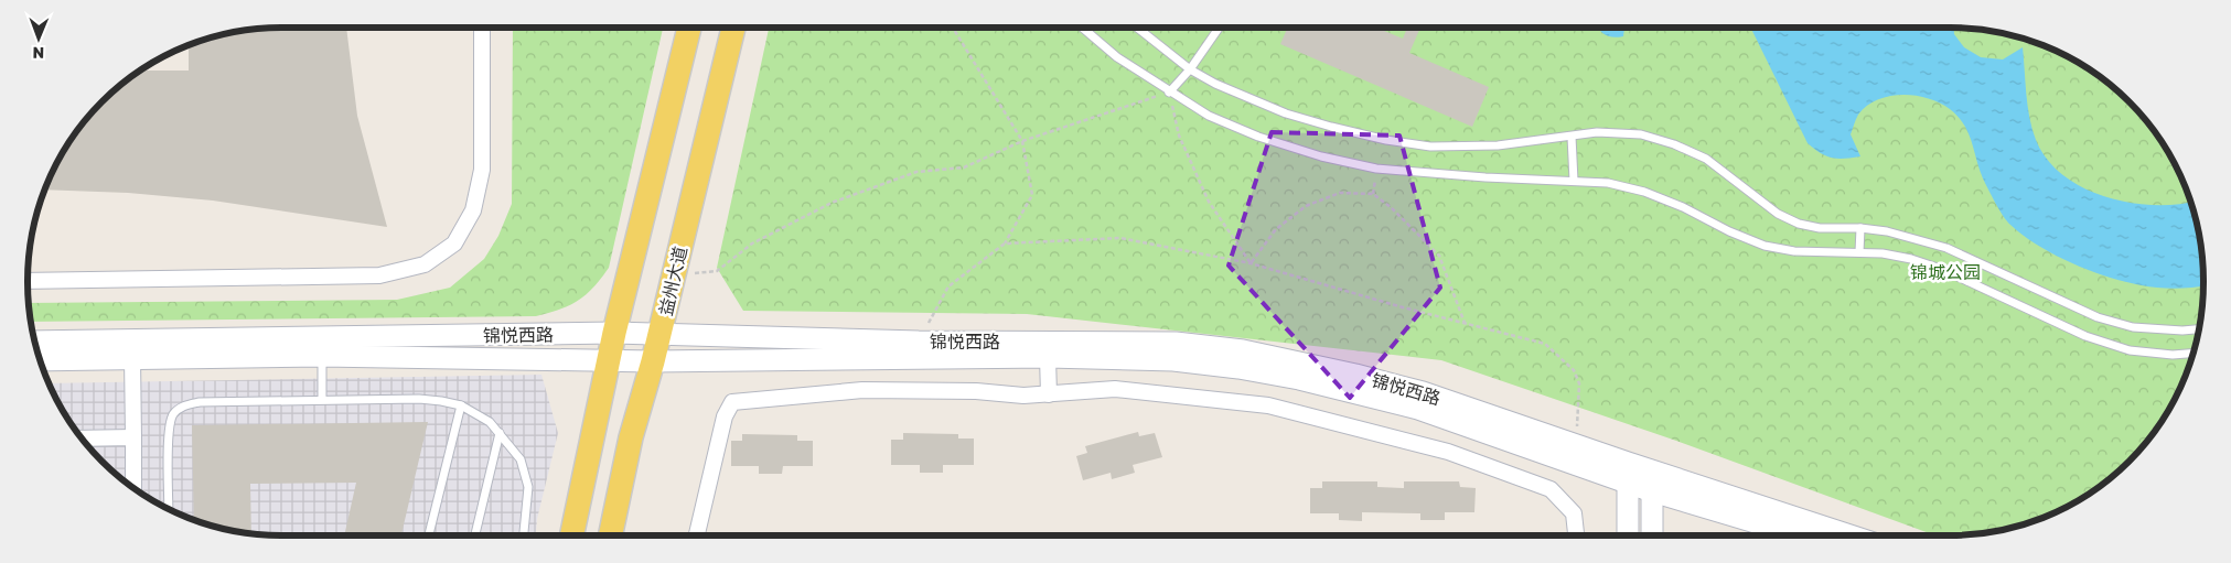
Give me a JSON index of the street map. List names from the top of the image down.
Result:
{
  "streets": {
    "main road": ["益州大道", "锦悦西路"]
  },
  "crossings": [
    ["益州大道", "锦悦西路"]
  ],
  "parks": ["锦城公园"],
  "north": "bottom"
}
